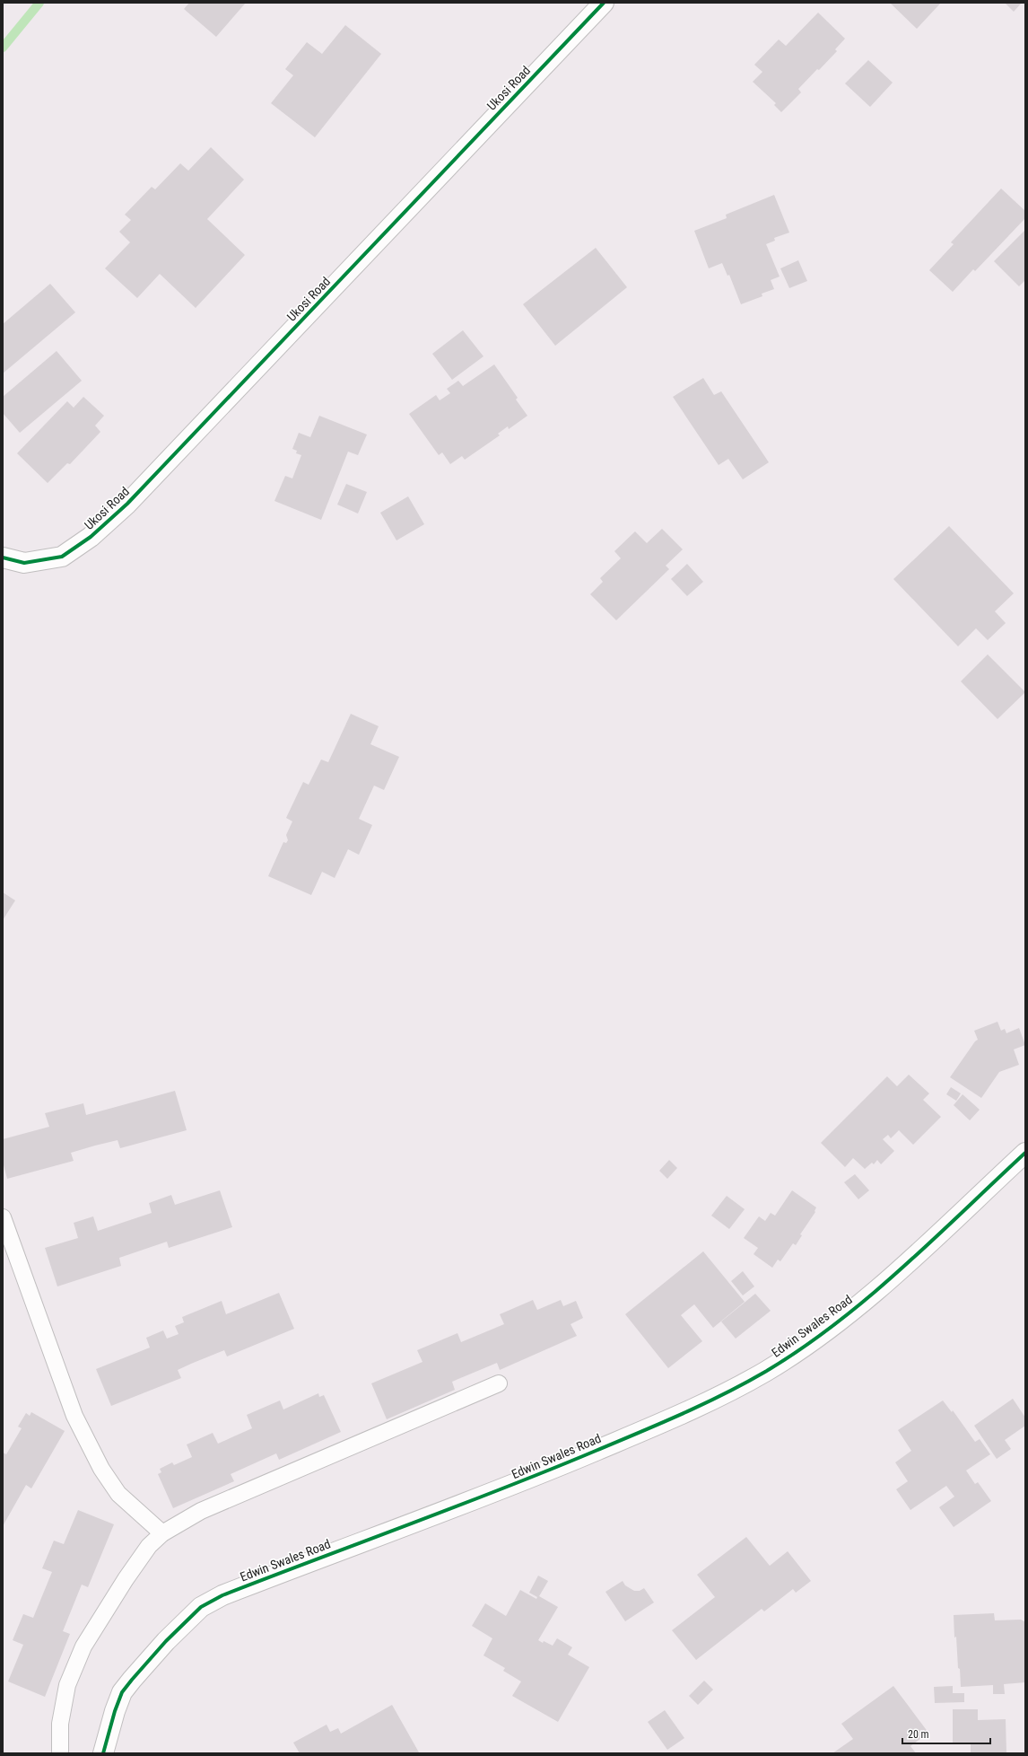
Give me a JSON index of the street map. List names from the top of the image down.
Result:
{
  "streets": {
    "street": ["Ukosi Road", "Edwin Swales Road"]
  },
  "scale_bar": "20 m"
}
